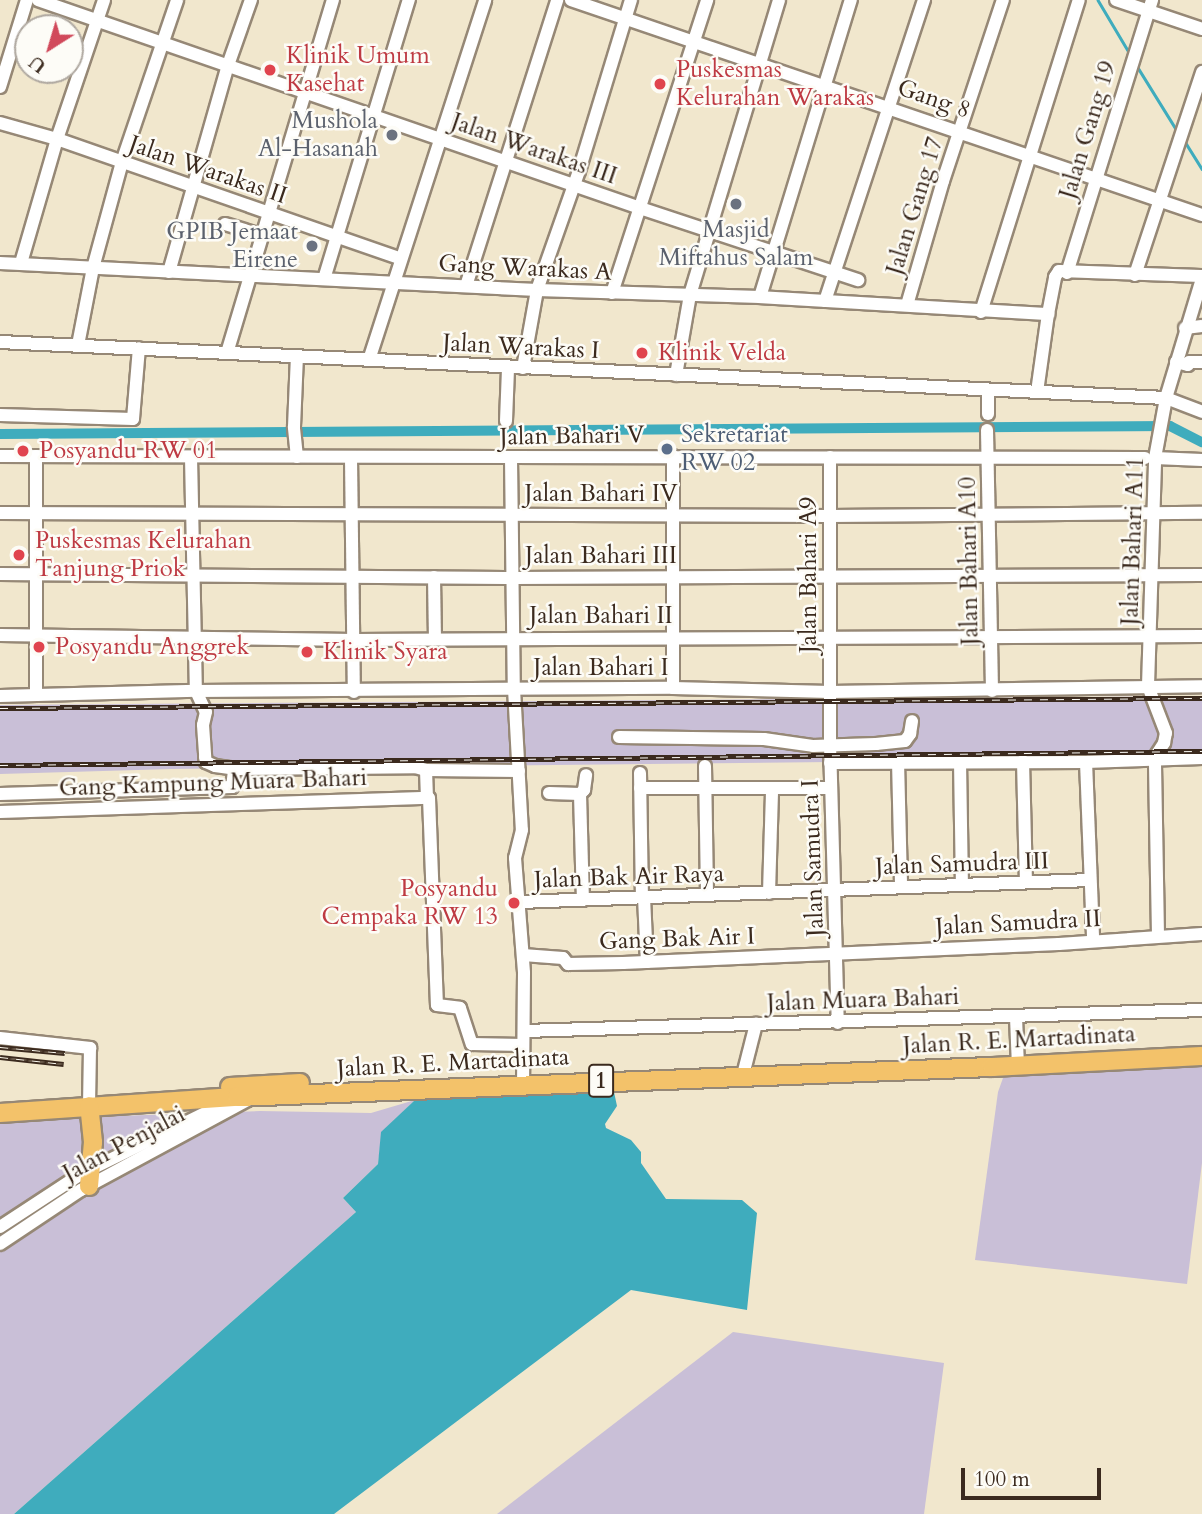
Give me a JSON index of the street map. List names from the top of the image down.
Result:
{
  "streets": {
    "highway": ["Jalan R. E. Martadinata", "1"],
    "street": [
      "Gang 8",
      "Jalan Gang 19",
      "Jalan Warakas III",
      "Jalan Warakas II",
      "Jalan Gang 17",
      "Gang Warakas A",
      "Jalan Warakas I",
      "Jalan Bahari V",
      "Jalan Bahari IV",
      "Jalan Bahari A11",
      "Jalan Bahari III",
      "Jalan Bahari A10",
      "Jalan Bahari A9",
      "Jalan Bahari II",
      "Jalan Bahari I",
      "Gang Kampung Muara Bahari",
      "Jalan Samudra I",
      "Jalan Samudra III",
      "Jalan Bak Air Raya",
      "Jalan Samudra II",
      "Gang Bak Air I",
      "Jalan Muara Bahari",
      "Jalan Penjalai"
    ]
  },
  "crossings": [
    ["Gang 8", "Jalan Gang 19"],
    ["Gang 8", "Jalan Gang 17"],
    ["Jalan Gang 19", "Gang Warakas A"],
    ["Jalan Gang 17", "Gang Warakas A"],
    ["Jalan Warakas I", "Jalan Bahari A11"],
    ["Jalan Bahari V", "Jalan Bahari A11"],
    ["Jalan Bahari V", "Jalan Bahari A10"],
    ["Jalan Bahari V", "Jalan Bahari A9"],
    ["Jalan Bahari IV", "Jalan Bahari A11"],
    ["Jalan Bahari IV", "Jalan Bahari A10"],
    ["Jalan Bahari IV", "Jalan Bahari A9"],
    ["Jalan Bahari A11", "Jalan Bahari III"],
    ["Jalan Bahari A11", "Jalan Bahari II"],
    ["Jalan Bahari A11", "Jalan Bahari I"],
    ["Jalan Bahari III", "Jalan Bahari A10"],
    ["Jalan Bahari III", "Jalan Bahari A9"],
    ["Jalan Bahari A10", "Jalan Bahari II"],
    ["Jalan Bahari A10", "Jalan Bahari I"],
    ["Jalan Bahari A9", "Jalan Bahari II"],
    ["Jalan Bahari A9", "Jalan Bahari I"],
    ["Jalan Bahari A9", "Jalan Samudra I"],
    ["Jalan Bahari I", "Jalan Samudra I"],
    ["Gang Kampung Muara Bahari", "Jalan Muara Bahari"],
    ["Jalan Samudra I", "Jalan Samudra III"],
    ["Jalan Samudra I", "Jalan Bak Air Raya"],
    ["Jalan Samudra I", "Jalan Samudra II"],
    ["Jalan Samudra I", "Gang Bak Air I"],
    ["Jalan Samudra I", "Jalan Muara Bahari"],
    ["Jalan Samudra III", "Jalan Bak Air Raya"],
    ["Jalan Bak Air Raya", "Gang Bak Air I"],
    ["Jalan Bak Air Raya", "Jalan Muara Bahari"],
    ["Jalan Bak Air Raya", "Jalan R. E. Martadinata"],
    ["Jalan Samudra II", "Gang Bak Air I"],
    ["Jalan R. E. Martadinata", "Jalan Penjalai"]
  ],
  "places": [
    "Klinik Umum Kasehat",
    "Puskesmas Kelurahan Warakas",
    "Mushola Al-Hasanah",
    "Masjid Miftahus Salam",
    "GPIB Jemaat Eirene",
    "Klinik Velda",
    "Sekretariat RW 02",
    "Posyandu RW 01",
    "Puskesmas Kelurahan Tanjung Priok",
    "Posyandu Anggrek",
    "Klinik Syara",
    "Posyandu Cempaka RW 13"
  ],
  "scale_bar": "100 m",
  "north": "bottom left"
}
